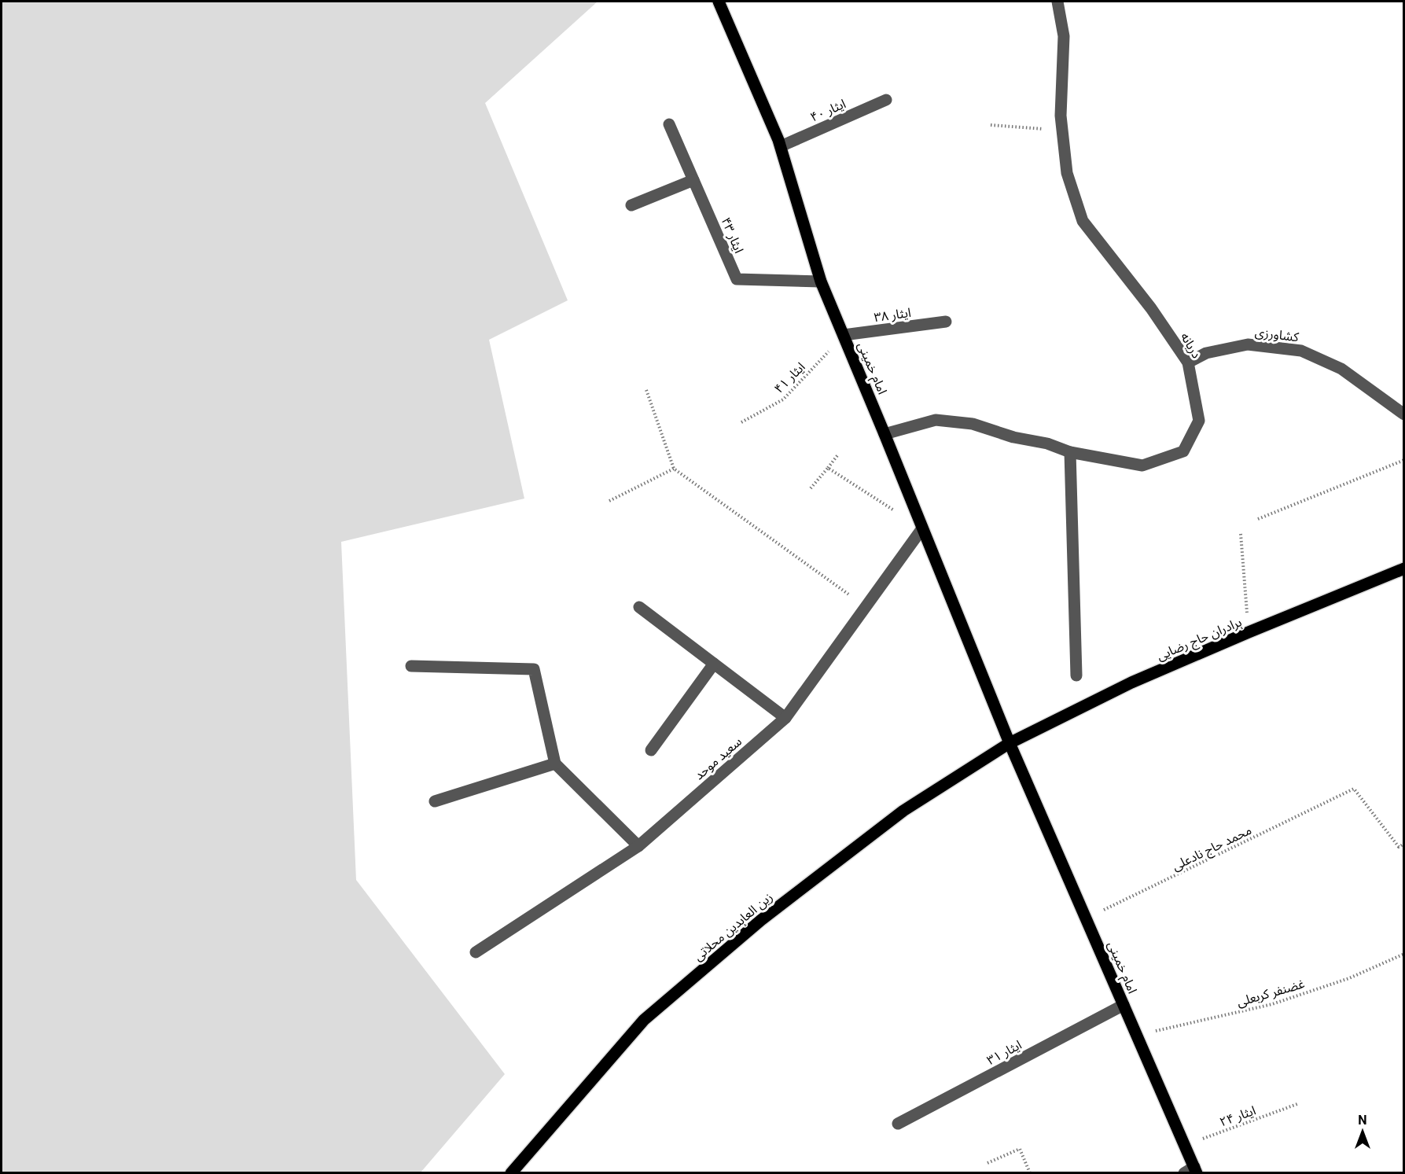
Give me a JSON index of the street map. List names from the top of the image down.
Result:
{
  "streets": {
    "main road": ["امام خمینی", "برادران حاج رضایی", "زین العابدین محلاتی"],
    "street": [
      "ایثار ۴۰",
      "ایثار ۴۳",
      "ایثار ۳۸",
      "کشاورزی",
      "دریانه",
      "سعید موحد",
      "ایثار ۳۱"
    ],
    "path": [
      "ایثار ۴۱",
      "محمد حاج نادعلی",
      "غضنفر کربعلی",
      "ایثار ۲۴"
    ]
  },
  "crossings": [
    ["ایثار ۴۰", "امام خمینی"],
    ["ایثار ۴۳", "امام خمینی"],
    ["ایثار ۳۸", "امام خمینی"],
    ["ایثار ۳۸", "ایثار ۴۱"],
    ["کشاورزی", "دریانه"],
    ["دریانه", "امام خمینی"],
    ["امام خمینی", "ایثار ۴۱"],
    ["امام خمینی", "برادران حاج رضایی"],
    ["امام خمینی", "سعید موحد"],
    ["امام خمینی", "محمد حاج نادعلی"],
    ["امام خمینی", "زین العابدین محلاتی"],
    ["امام خمینی", "غضنفر کربعلی"],
    ["امام خمینی", "ایثار ۳۱"],
    ["امام خمینی", "ایثار ۲۴"],
    ["برادران حاج رضایی", "زین العابدین محلاتی"]
  ],
  "north": "top"
}
